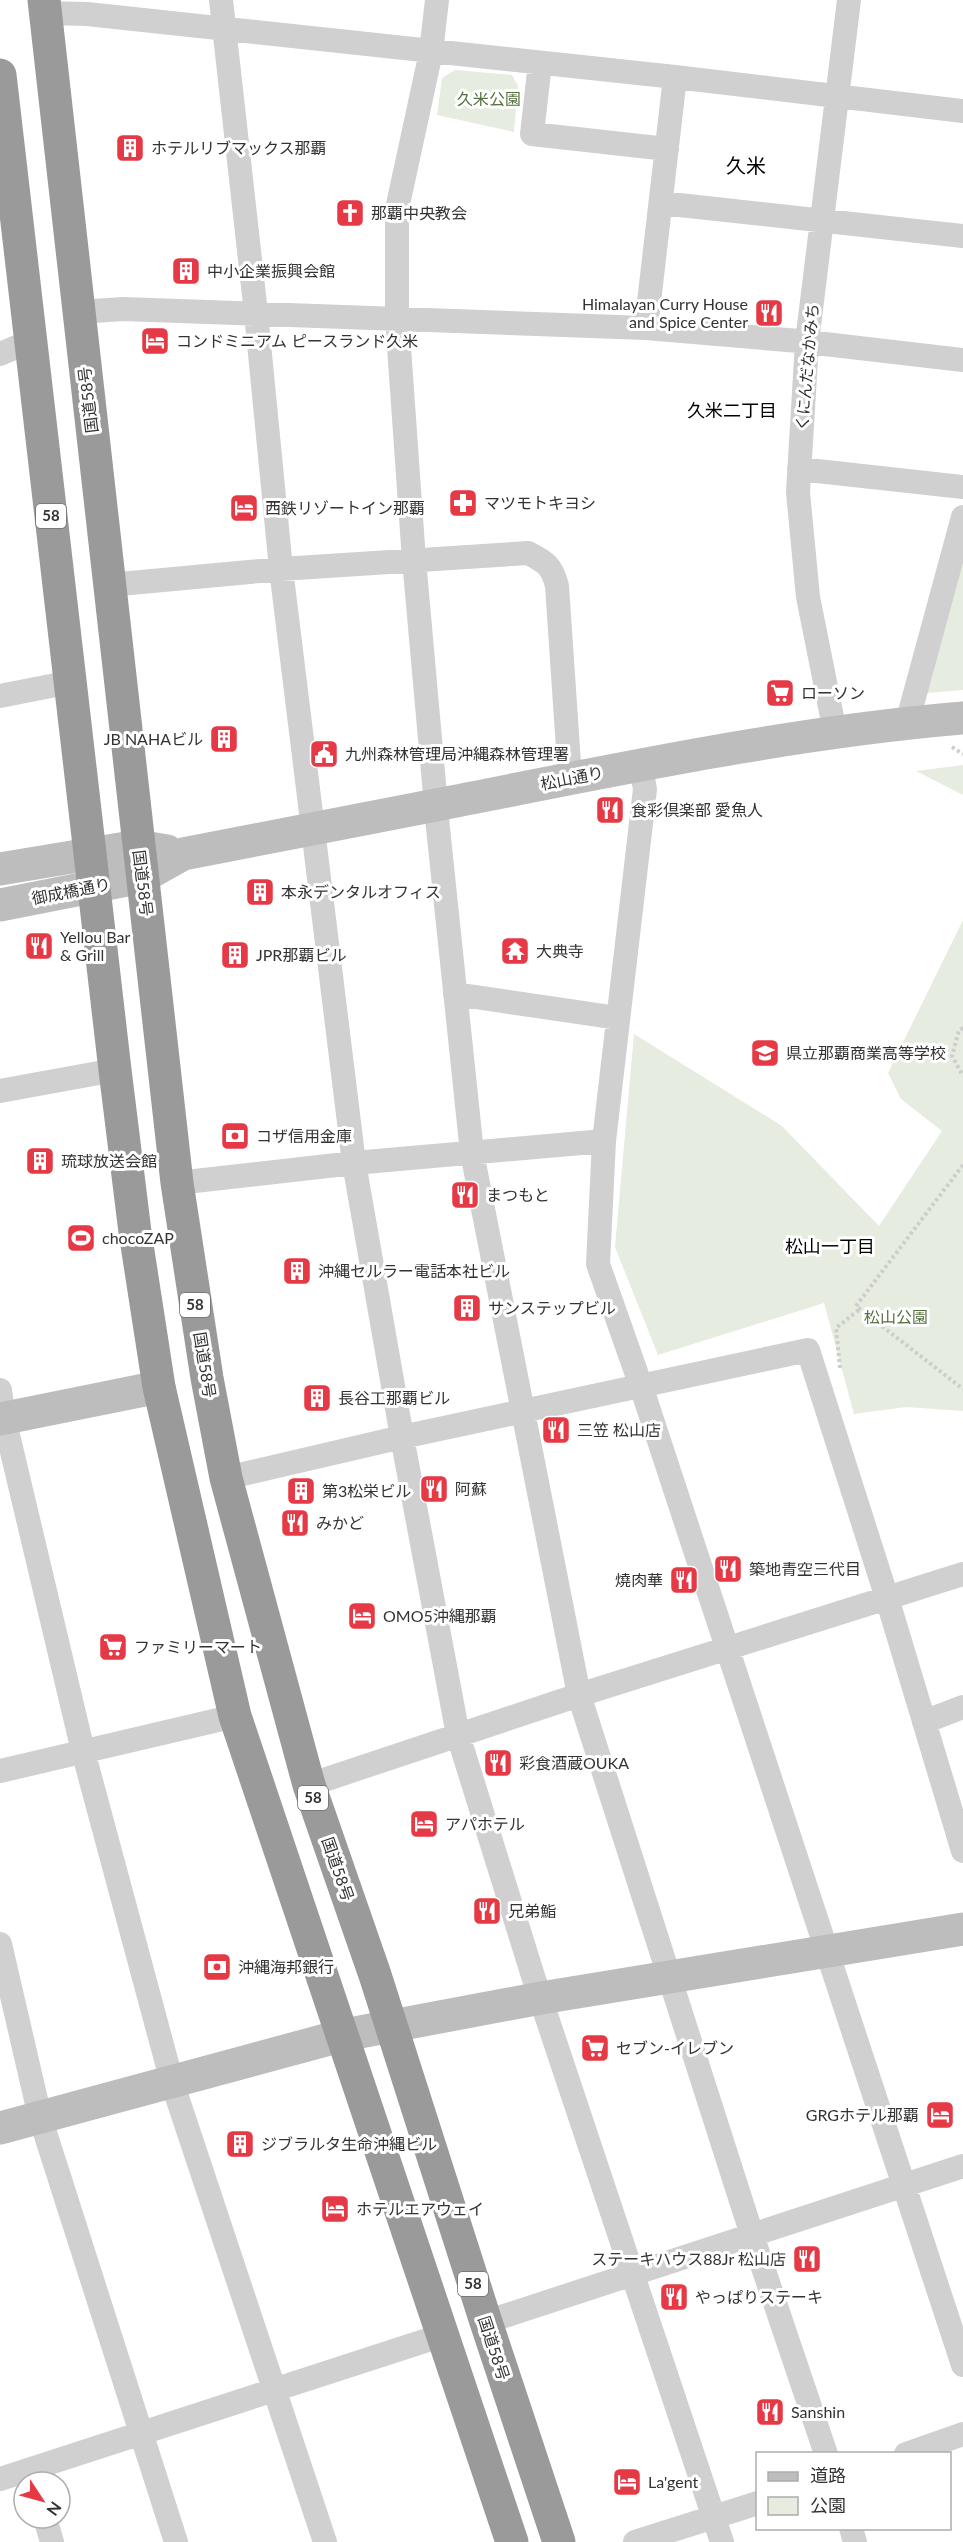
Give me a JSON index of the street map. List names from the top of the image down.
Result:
{
  "streets": {
    "highway": ["国道58号", "58"],
    "street": ["くにんだなかみち", "松山通り", "御成橋通り"]
  },
  "crossings": [
    ["くにんだなかみち", "松山通り"],
    ["国道58号", "松山通り"],
    ["国道58号", "御成橋通り"],
    ["58", "御成橋通り"],
    ["松山通り", "御成橋通り"]
  ],
  "districts": ["久米", "久米二丁目", "松山一丁目"],
  "parks": ["久米公園", "松山公園"],
  "places": {
    "building": [
      "ホテルリブマックス那覇",
      "中小企業振興会館",
      "JB NAHAビル",
      "本永デンタルオフィス",
      "JPR那覇ビル",
      "琉球放送会館",
      "沖縄セルラー電話本社ビル",
      "サンステップビル",
      "長谷工那覇ビル",
      "第3松栄ビル",
      "ジブラルタ生命沖縄ビル"
    ],
    "church": ["那覇中央教会"],
    "restaurant": [
      "Himalayan Curry House and Spice Center",
      "食彩倶楽部 愛魚人",
      "Yellou Bar & Grill",
      "まつもと",
      "三笠 松山店",
      "阿蘇",
      "みかど",
      "築地青空三代目",
      "燒肉華",
      "彩食酒蔵OUKA",
      "兄弟鮨",
      "ステーキハウス88Jr 松山店",
      "やっぱりステーキ",
      "Sanshin"
    ],
    "hotel": [
      "コンドミニアム ピースランド久米",
      "西鉄リゾートイン那覇",
      "OMO5沖縄那覇",
      "アパホテル",
      "GRGホテル那覇",
      "ホテルエアウェイ",
      "La'gent"
    ],
    "pharmacy": ["マツモトキヨシ"],
    "supermarket": ["ローソン", "ファミリーマート", "セブン-イレブン"],
    "public building": ["九州森林管理局沖縄森林管理署"],
    "temple": ["大典寺"],
    "school or university": ["県立那覇商業高等学校"],
    "bank": ["コザ信用金庫", "沖縄海邦銀行"],
    "sports": ["chocoZAP"]
  },
  "legend": ["道路", "公園"],
  "north": "bottom right"
}
